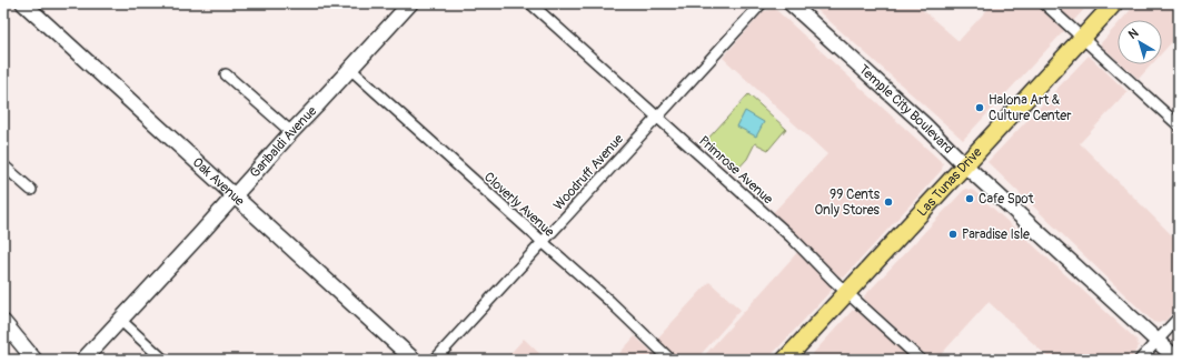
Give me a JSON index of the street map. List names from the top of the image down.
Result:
{
  "streets": {
    "main road": ["Las Tunas Drive"],
    "street": [
      "Temple City Boulevard",
      "Garibaldi Avenue",
      "Primrose Avenue",
      "Woodruff Avenue",
      "Oak Avenue",
      "Cloverly Avenue"
    ]
  },
  "crossings": [
    ["Temple City Boulevard", "Las Tunas Drive"],
    ["Garibaldi Avenue", "Oak Avenue"],
    ["Garibaldi Avenue", "Cloverly Avenue"],
    ["Primrose Avenue", "Woodruff Avenue"],
    ["Primrose Avenue", "Las Tunas Drive"],
    ["Woodruff Avenue", "Cloverly Avenue"]
  ],
  "places": [
    "Halona Art & Culture Center",
    "Cafe Spot",
    "99 Cents Only Stores",
    "Paradise Isle"
  ],
  "north": "top left"
}
